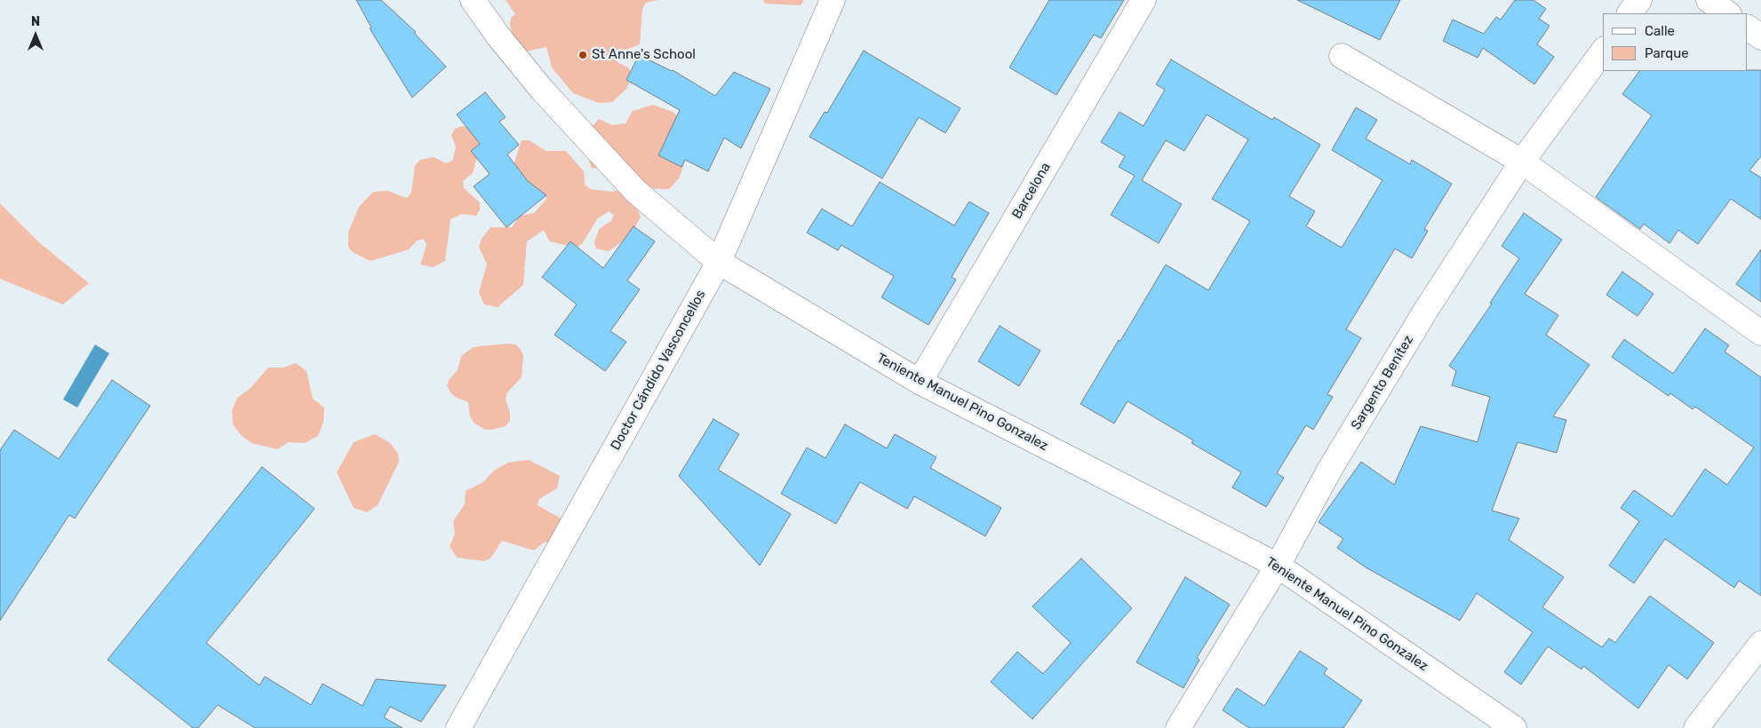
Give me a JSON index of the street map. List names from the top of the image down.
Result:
{
  "streets": {
    "street": [
      "Barcelona",
      "Doctor Cándido Vasconcellos",
      "Sargento Benítez",
      "Teniente Manuel Pino Gonzalez"
    ]
  },
  "crossings": [
    ["Barcelona", "Teniente Manuel Pino Gonzalez"],
    ["Doctor Cándido Vasconcellos", "Teniente Manuel Pino Gonzalez"],
    ["Sargento Benítez", "Teniente Manuel Pino Gonzalez"]
  ],
  "places": ["St Anne's School"],
  "legend": ["Calle", "Parque"],
  "north": "top"
}
